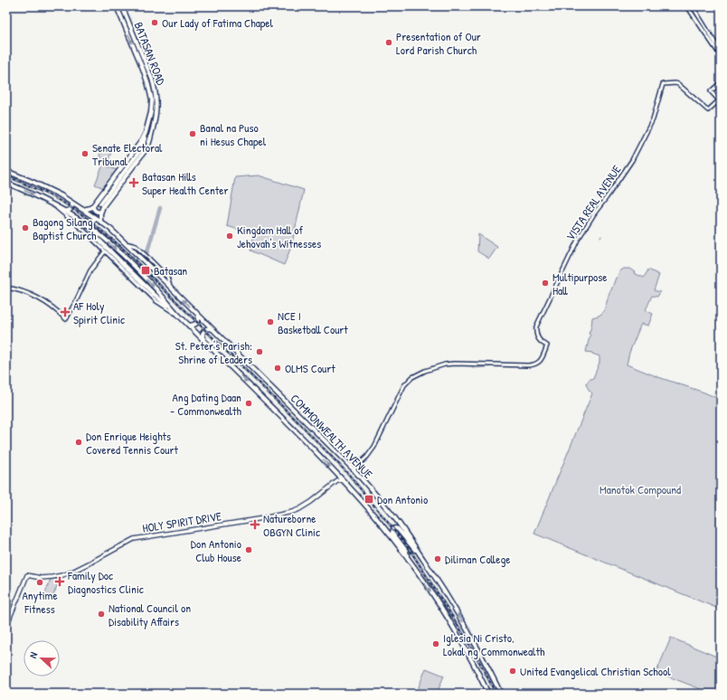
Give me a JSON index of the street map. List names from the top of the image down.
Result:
{
  "streets": {
    "main road": ["BATASAN ROAD", "COMMONWEALTH AVENUE", "HOLY SPIRIT DRIVE"],
    "street": ["VISTA REAL AVENUE"]
  },
  "crossings": [
    ["BATASAN ROAD", "COMMONWEALTH AVENUE"],
    ["VISTA REAL AVENUE", "COMMONWEALTH AVENUE"],
    ["COMMONWEALTH AVENUE", "HOLY SPIRIT DRIVE"]
  ],
  "parks": ["Manotok Compound"],
  "places": {
    "other": [
      "Our Lady of Fatima Chapel",
      "Presentation of Our Lord Parish Church",
      "Banal na Puso ni Hesus Chapel",
      "Senate Electoral Tribunal",
      "Bagong Silang Baptist Church",
      "Kingdom Hall of Jehovah's Witnesses",
      "Multipurpose Hall",
      "NCE I Basketball Court",
      "St. Peter's Parish: Shrine of Leaders",
      "OLMS Court",
      "Ang Dating Daan - Commonwealth",
      "Don Enrique Heights Covered Tennis Court",
      "Don Antonio Club House",
      "Diliman College",
      "Anytime Fitness",
      "National Council on Disability Affairs",
      "Iglesia Ni Cristo, Lokal ng Commonwealth",
      "United Evangelical Christian School"
    ],
    "health": [
      "Batasan Hills Super Health Center",
      "AF Holy Spirit Clinic",
      "Natureborne OBGYN Clinic",
      "Family Doc Diagnostics Clinic"
    ],
    "transit": ["Batasan", "Don Antonio"]
  },
  "north": "left"
}
